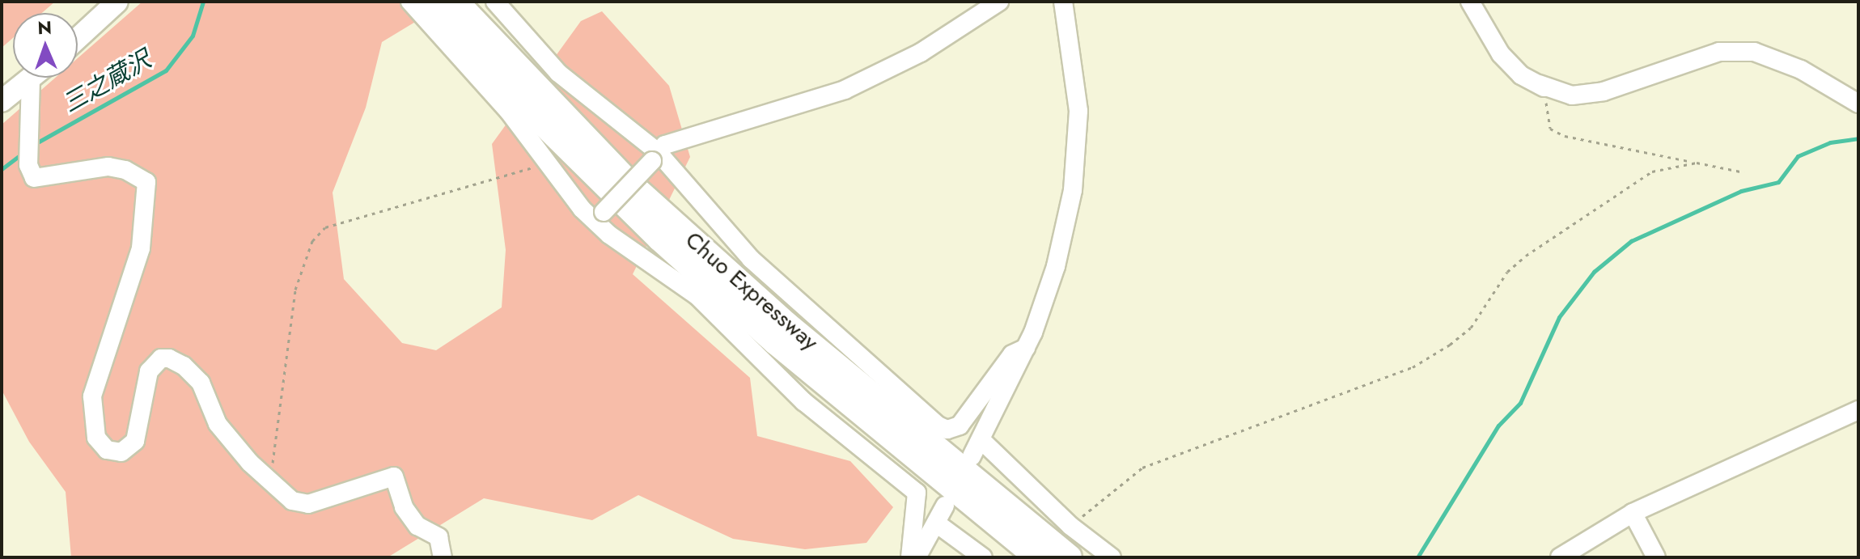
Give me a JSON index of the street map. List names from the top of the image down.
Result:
{
  "streets": {
    "highway": ["Chuo Expressway"]
  },
  "water": ["三之蔵沢"],
  "north": "top"
}
